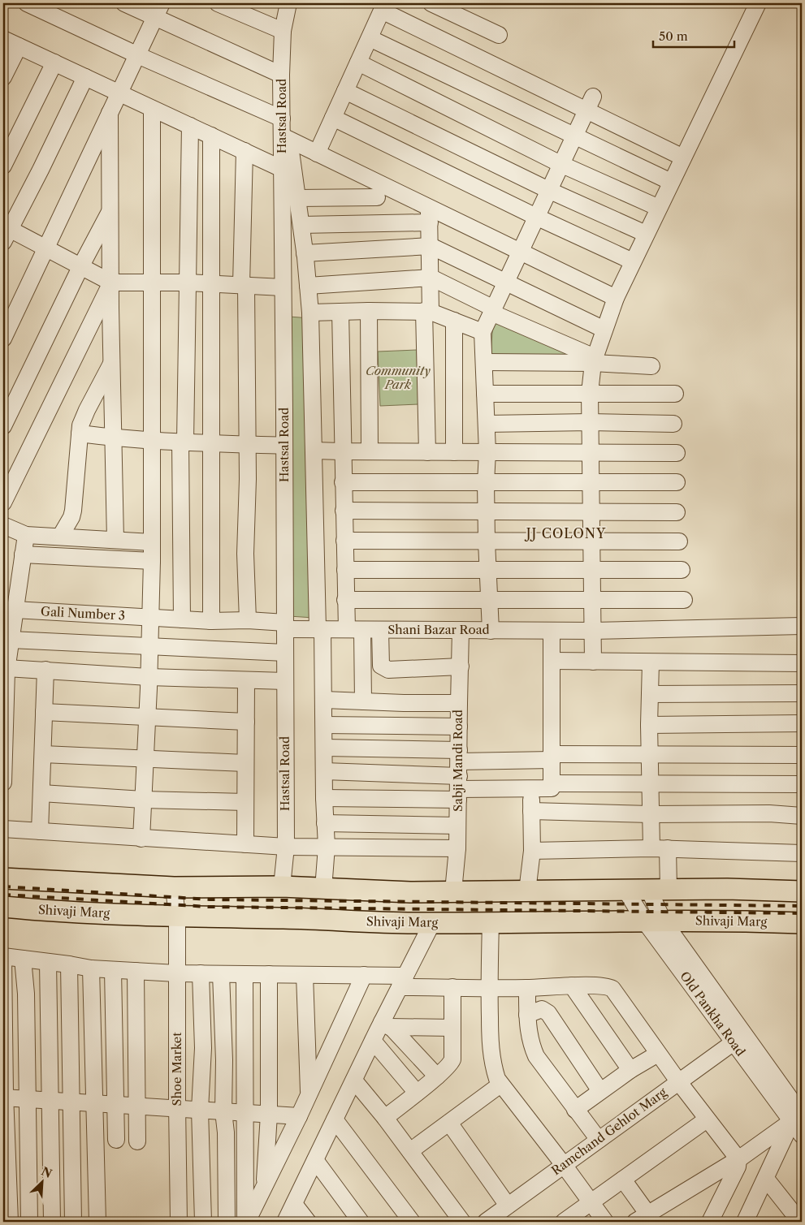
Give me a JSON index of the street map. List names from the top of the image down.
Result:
{
  "streets": {
    "main road": ["Shivaji Marg"],
    "street": [
      "Hastsal Road",
      "Gali Number 3",
      "Shani Bazar Road",
      "Sabji Mandi Road",
      "Old Pankha Road",
      "Shoe Market",
      "Ramchand Gehlot Marg"
    ]
  },
  "crossings": [
    ["Hastsal Road", "Shani Bazar Road"],
    ["Gali Number 3", "Shani Bazar Road"],
    ["Shani Bazar Road", "Sabji Mandi Road"],
    ["Shivaji Marg", "Old Pankha Road"],
    ["Shivaji Marg", "Shoe Market"],
    ["Old Pankha Road", "Ramchand Gehlot Marg"]
  ],
  "districts": ["JJ COLONY"],
  "parks": ["Community Park"],
  "scale_bar": "50 m",
  "north": "top right"
}
